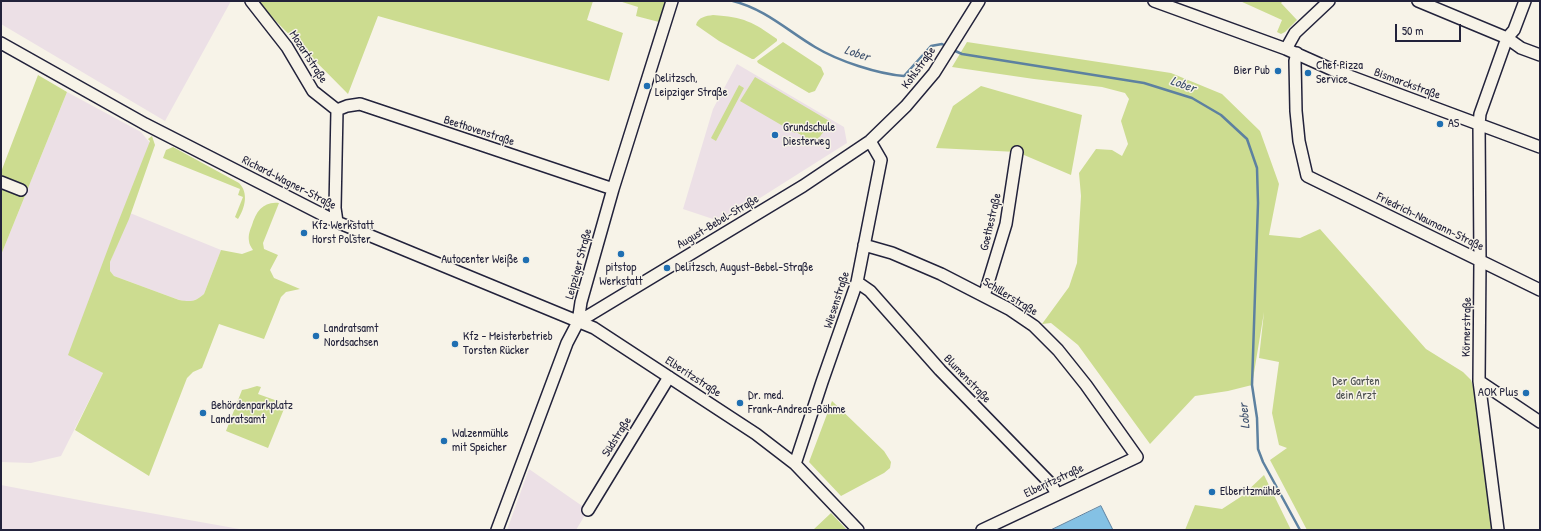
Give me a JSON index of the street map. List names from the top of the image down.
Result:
{
  "streets": {
    "street": [
      "Mozartstraße",
      "Kohlstraße",
      "Bismarckstraße",
      "Beethovenstraße",
      "Richard-Wagner-Straße",
      "August-Bebel-Straße",
      "Goethestraße",
      "Friedrich-Naumann-Straße",
      "Leipziger Straße",
      "Schillerstraße",
      "Wiesenstraße",
      "Körnerstraße",
      "Elberitzstraße",
      "Blumenstraße",
      "Südstraße"
    ]
  },
  "crossings": [
    ["Mozartstraße", "Beethovenstraße"],
    ["Kohlstraße", "August-Bebel-Straße"],
    ["Kohlstraße", "Wiesenstraße"],
    ["Bismarckstraße", "Friedrich-Naumann-Straße"],
    ["Bismarckstraße", "Körnerstraße"],
    ["Beethovenstraße", "Leipziger Straße"],
    ["Richard-Wagner-Straße", "August-Bebel-Straße"],
    ["Richard-Wagner-Straße", "Leipziger Straße"],
    ["Richard-Wagner-Straße", "Elberitzstraße"],
    ["August-Bebel-Straße", "Leipziger Straße"],
    ["August-Bebel-Straße", "Wiesenstraße"],
    ["August-Bebel-Straße", "Elberitzstraße"],
    ["Goethestraße", "Schillerstraße"],
    ["Friedrich-Naumann-Straße", "Körnerstraße"],
    ["Leipziger Straße", "Elberitzstraße"],
    ["Schillerstraße", "Wiesenstraße"],
    ["Schillerstraße", "Elberitzstraße"],
    ["Wiesenstraße", "Elberitzstraße"],
    ["Wiesenstraße", "Blumenstraße"],
    ["Elberitzstraße", "Blumenstraße"],
    ["Elberitzstraße", "Südstraße"]
  ],
  "water": ["Lober"],
  "parks": ["Der Garten dein Arzt"],
  "places": [
    "Bier Pub",
    "Chef Pizza Service",
    "Delitzsch, Leipziger Straße",
    "AS",
    "Grundschule Diesterweg",
    "Kfz Werkstatt Horst Polster",
    "pitstop Werkstatt",
    "Autocenter Weiße",
    "Delitzsch, August-Bebel-Straße",
    "Landratsamt Nordsachsen",
    "Kfz - Meisterbetrieb Torsten Rücker",
    "AOK Plus",
    "Dr. med. Frank-Andreas-Böhme",
    "Behördenparkplatz Landratsamt",
    "Walzenmühle mit Speicher",
    "Elberitzmühle"
  ],
  "scale_bar": "50 m"
}
